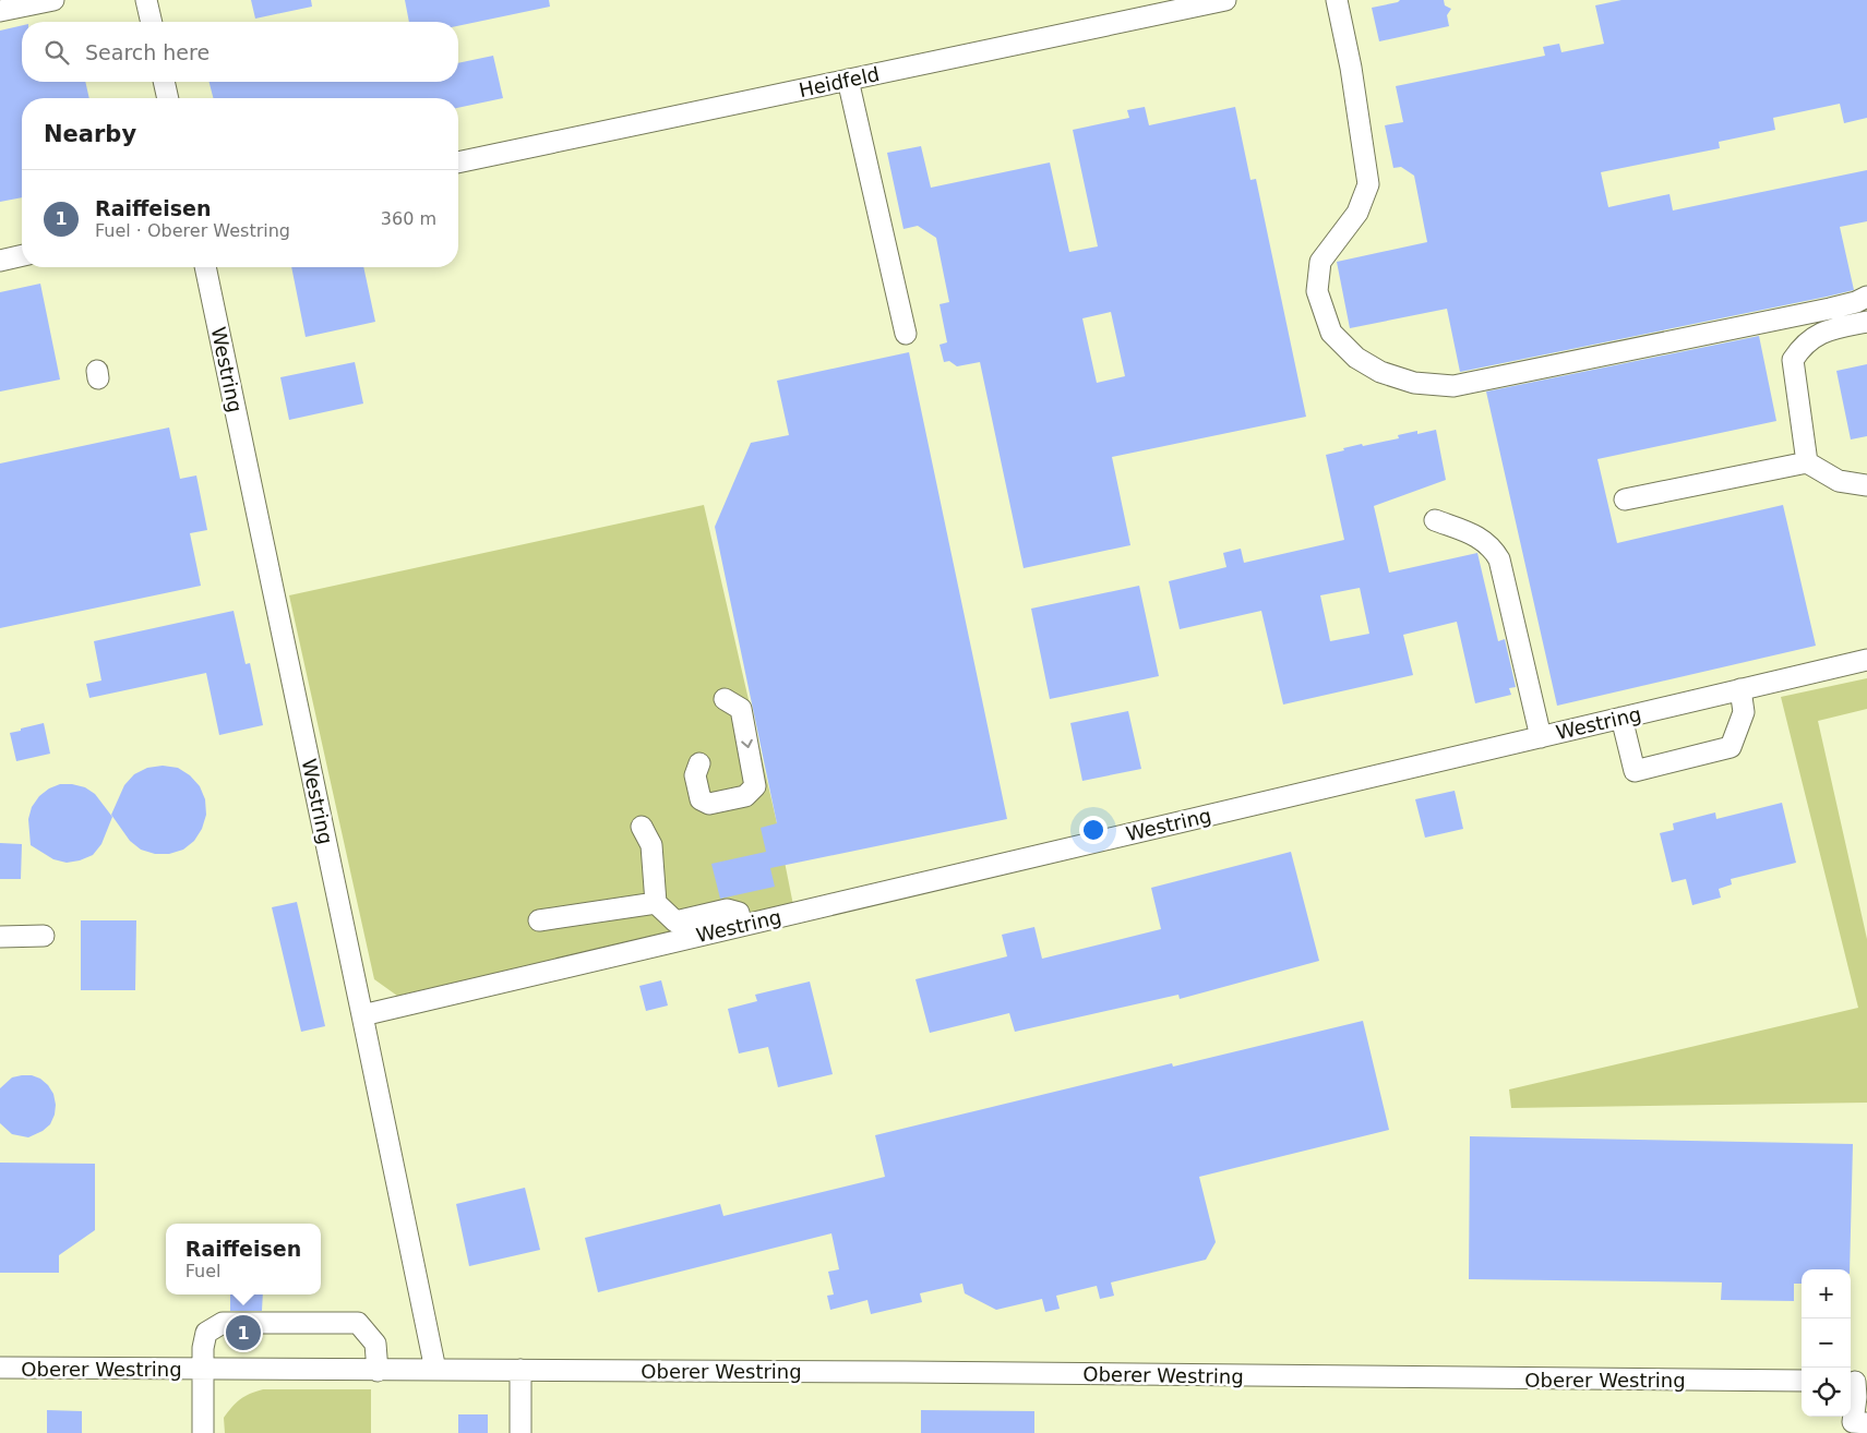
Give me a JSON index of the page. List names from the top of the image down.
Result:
{
  "streets": {
    "street": ["Heidfeld", "Westring", "Oberer Westring"]
  },
  "page": {
    "search": "Search here",
    "heading": "Nearby",
    "list": [
      {
        "mark": "1",
        "name": "Raiffeisen",
        "note": "Fuel · Oberer Westring",
        "value": "360 m"
      }
    ],
    "popup": ["Raiffeisen", "Fuel"],
    "map_buttons": ["+", "−"],
    "pins": "1"
  }
}
